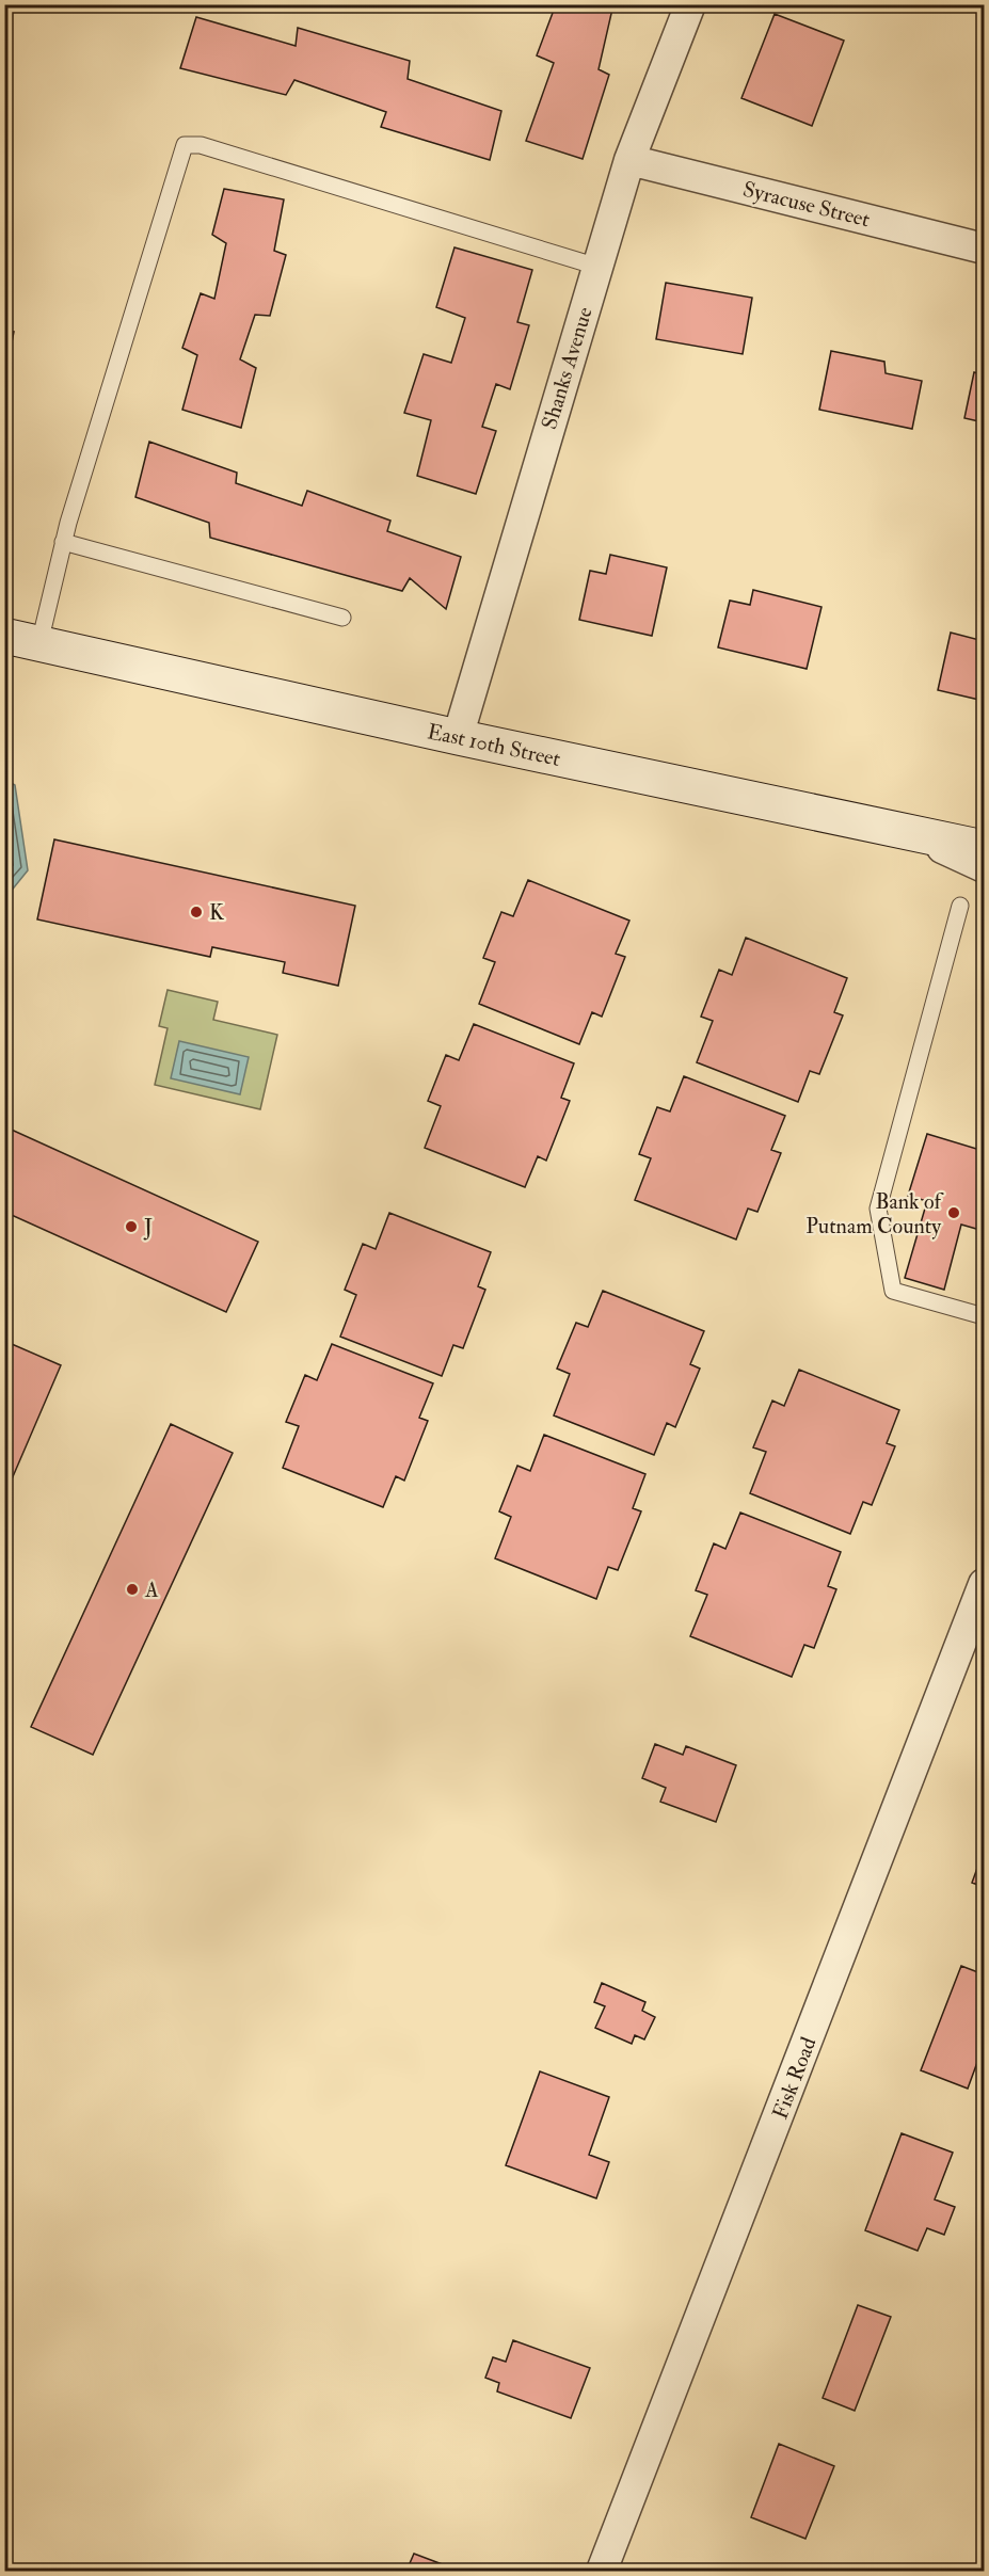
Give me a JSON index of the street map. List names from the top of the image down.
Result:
{
  "streets": {
    "main road": ["East 10th Street"],
    "street": ["Syracuse Street", "Shanks Avenue", "Fisk Road"]
  },
  "crossings": [
    ["Syracuse Street", "Shanks Avenue"],
    ["Shanks Avenue", "East 10th Street"]
  ],
  "places": [
    "K",
    "Bank of Putnam County",
    "J",
    "A"
  ]
}
